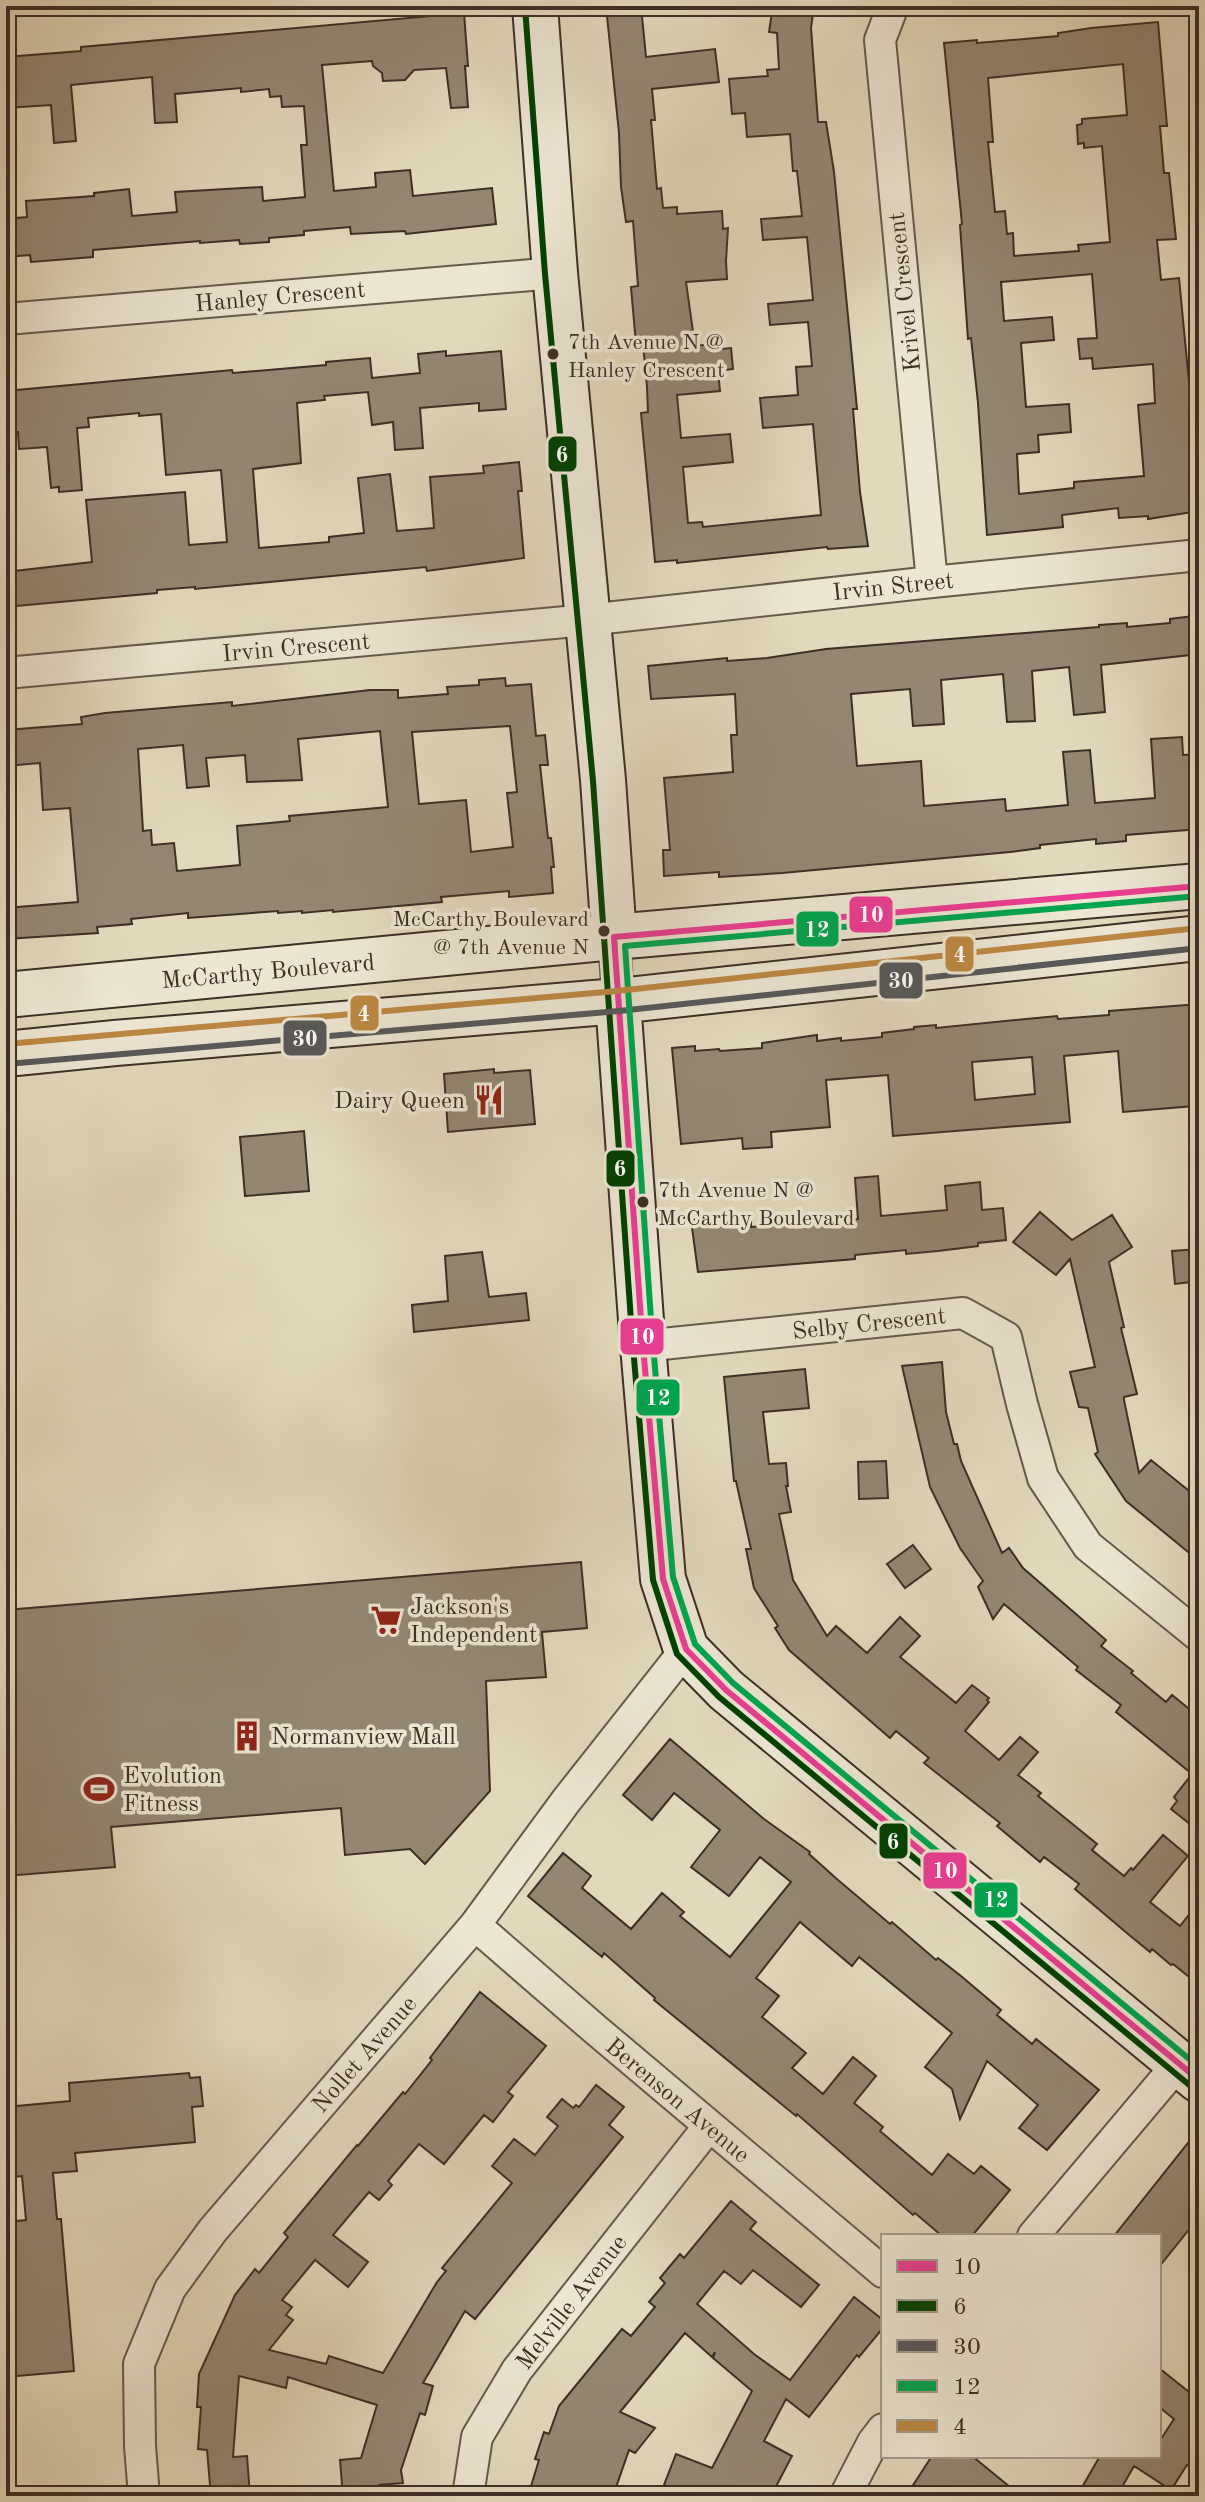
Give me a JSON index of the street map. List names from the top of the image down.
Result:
{
  "streets": {
    "main road": ["McCarthy Boulevard"],
    "street": [
      "Krivel Crescent",
      "Hanley Crescent",
      "Irvin Street",
      "Irvin Crescent",
      "Selby Crescent",
      "Nollet Avenue",
      "Berenson Avenue",
      "Melville Avenue"
    ]
  },
  "crossings": [
    ["Krivel Crescent", "Irvin Street"],
    ["Irvin Street", "Irvin Crescent"],
    ["Nollet Avenue", "Berenson Avenue"],
    ["Berenson Avenue", "Melville Avenue"]
  ],
  "places": {
    "other": ["7th Avenue N @ Hanley Crescent", "McCarthy Boulevard @ 7th Avenue N", "7th Avenue N @ McCarthy Boulevard"],
    "restaurant": ["Dairy Queen"],
    "supermarket": ["Jackson's Independent"],
    "building": ["Normanview Mall"],
    "sports": ["Evolution Fitness"]
  },
  "lines": [
    "transit line 6",
    "transit line 10",
    "transit line 12",
    "transit line 4",
    "transit line 30"
  ],
  "legend": [
    "10",
    "6",
    "30",
    "12",
    "4"
  ]
}
